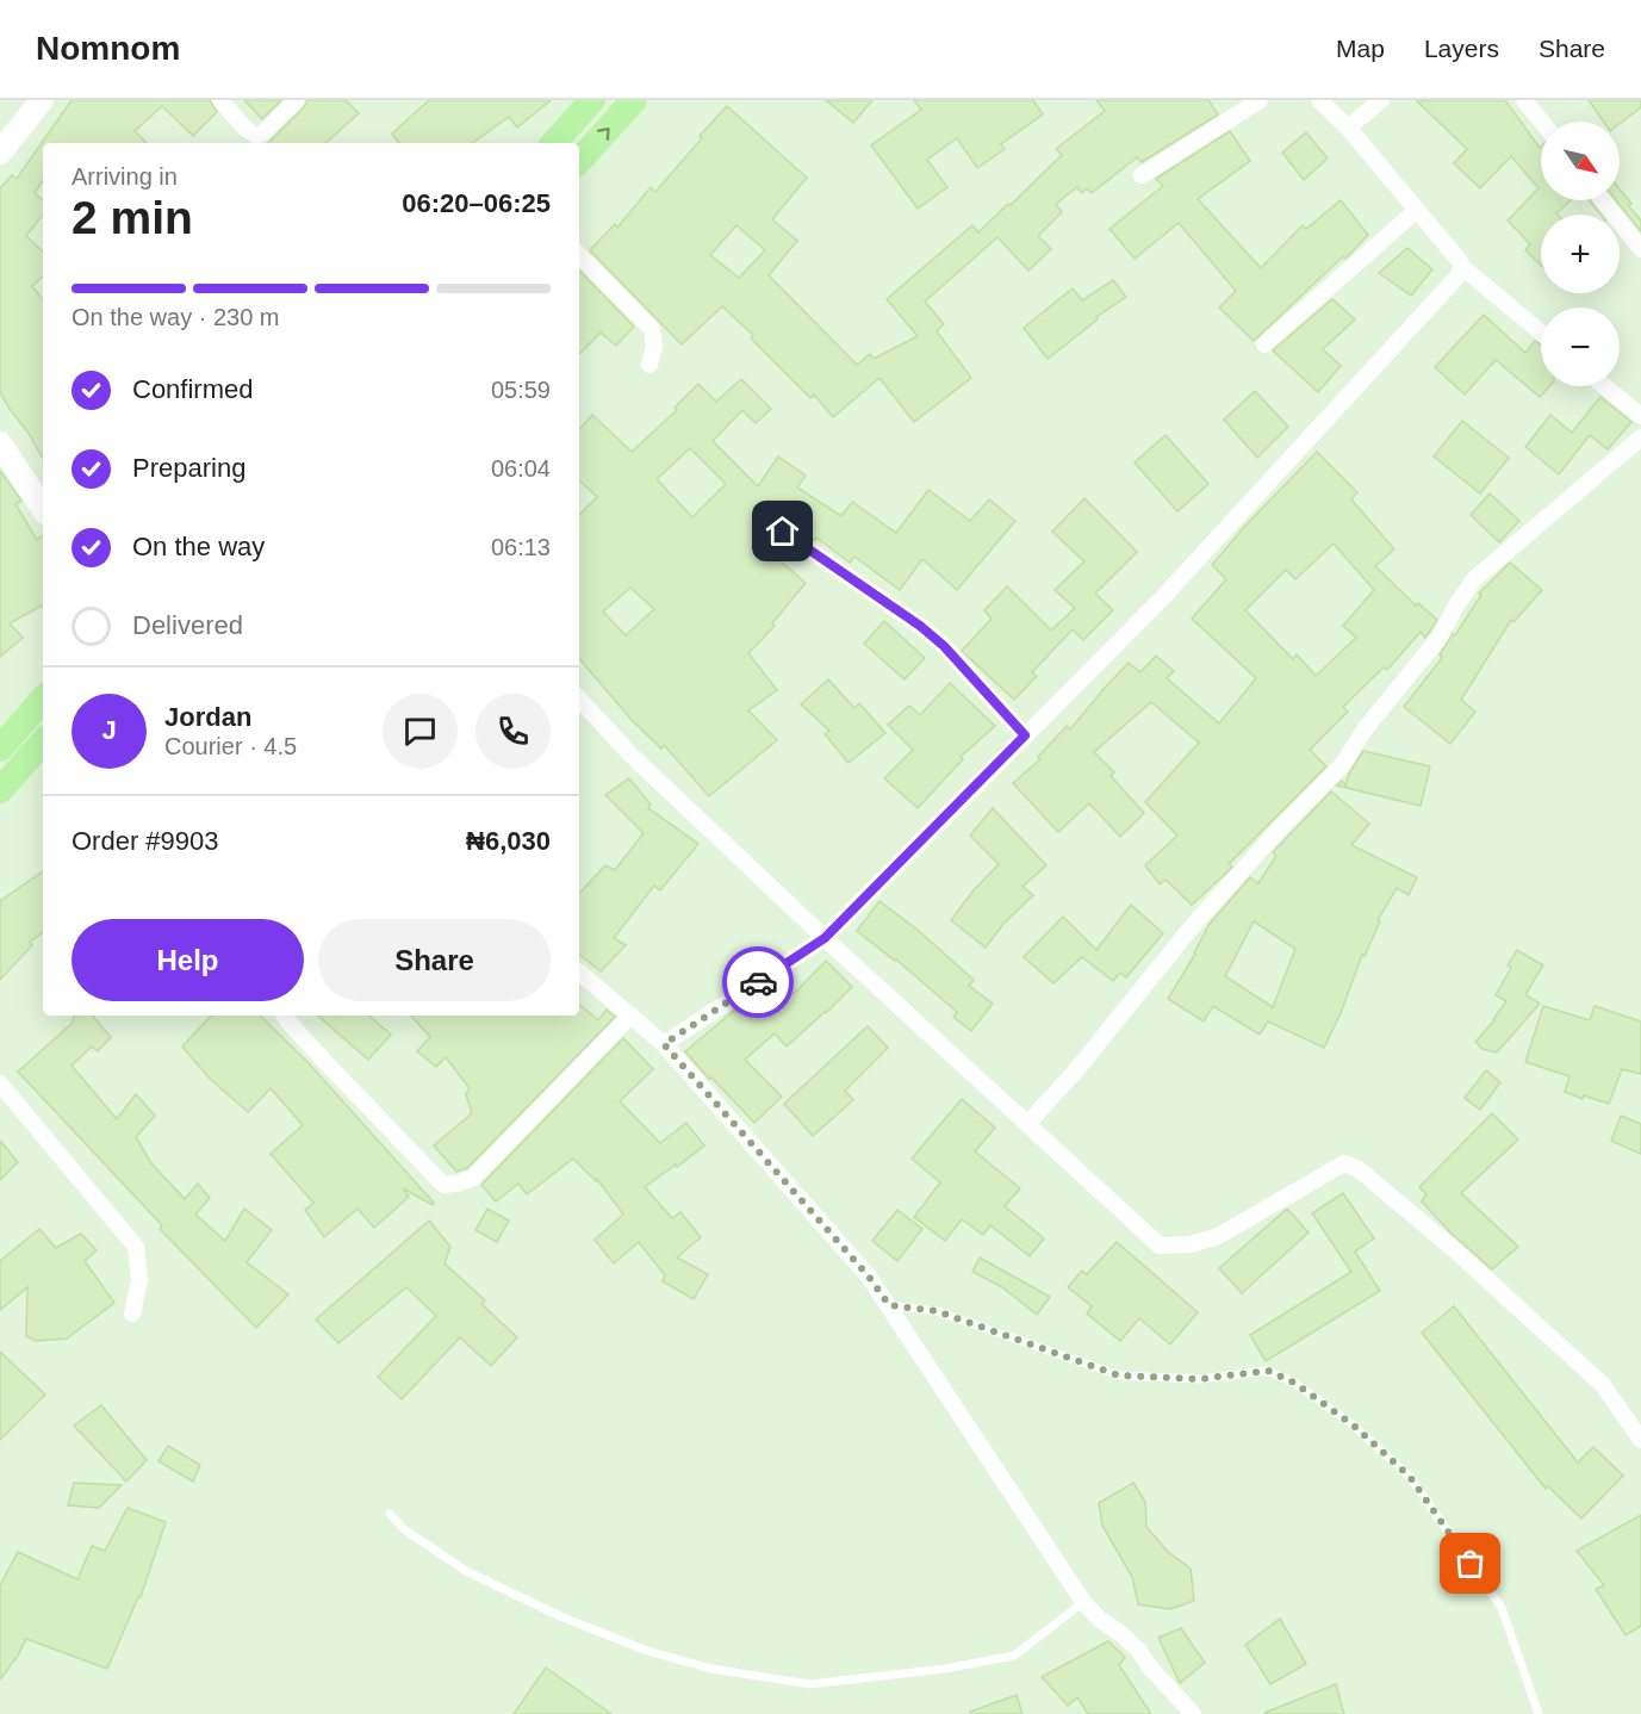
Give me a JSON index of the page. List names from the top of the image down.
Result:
{
  "north": "bottom right",
  "page": {
    "header": "Nomnom",
    "nav": ["Map", "Layers", "Share"],
    "map_buttons": ["+", "−"],
    "heading": ["2 min", "Arriving in", "06:20–06:25"],
    "panel": [
      "Jordan",
      "Courier · 4.5",
      "Order #9903",
      "₦6,030"
    ],
    "bar": "On the way · 230 m",
    "list": [
      ["Confirmed", "05:59"],
      ["Preparing", "06:04"],
      ["On the way", "06:13"],
      "Delivered"
    ],
    "round": "J",
    "buttons": ["Help", "Share"]
  }
}
